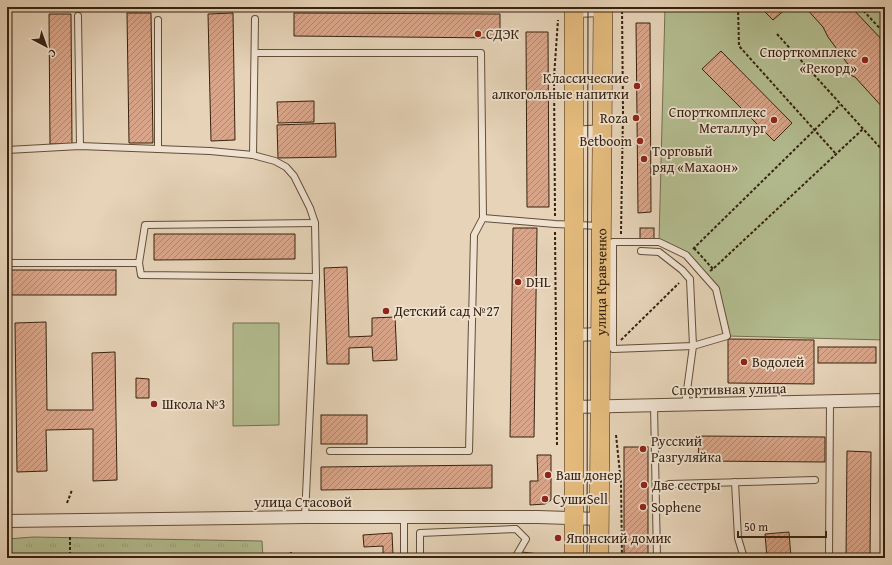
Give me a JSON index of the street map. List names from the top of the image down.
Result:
{
  "streets": {
    "main road": ["улица Кравченко"],
    "street": ["Спортивная улица", "улица Стасовой"]
  },
  "crossings": [
    ["улица Кравченко", "Спортивная улица"],
    ["улица Кравченко", "улица Стасовой"]
  ],
  "places": [
    "СДЭК",
    "Спорткомплекс «Рекорд»",
    "Классические алкогольные напитки",
    "Roza",
    "Спорткомплекс Металлург",
    "Betboom",
    "Торговый ряд «Махаон»",
    "DHL",
    "Детский сад №27",
    "Водолей",
    "Школа №3",
    "Русский Разгуляйка",
    "Ваш донер",
    "Две сестры",
    "СушиSell",
    "Sophene",
    "Японский домик"
  ],
  "scale_bar": "50 m",
  "north": "bottom right"
}
